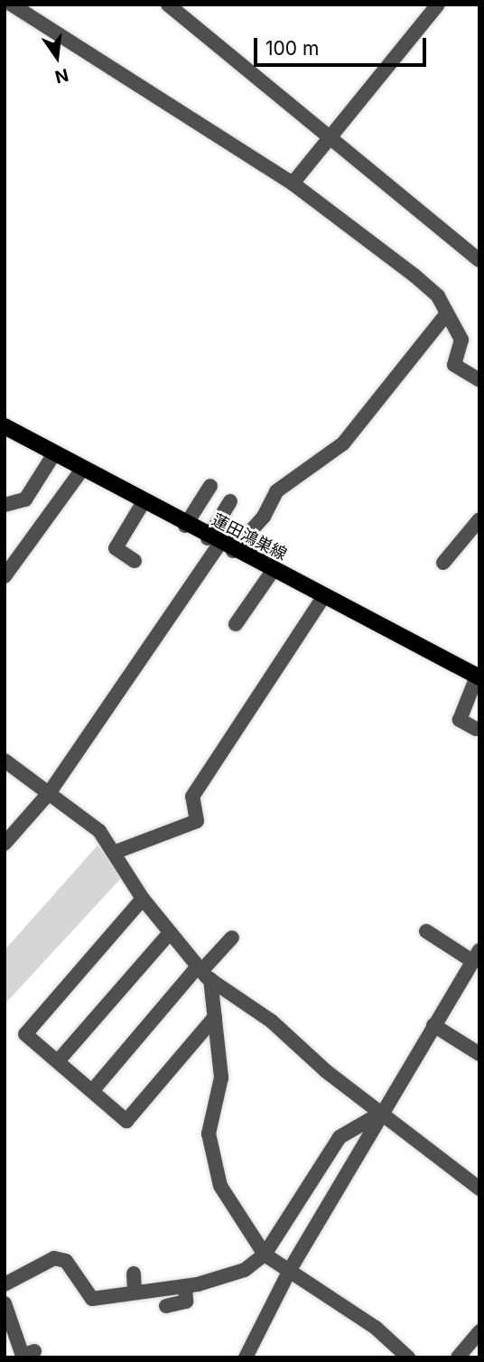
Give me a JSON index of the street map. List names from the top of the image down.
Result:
{
  "streets": {
    "main road": ["蓮田鴻巣線"]
  },
  "scale_bar": "100 m",
  "north": "bottom"
}
